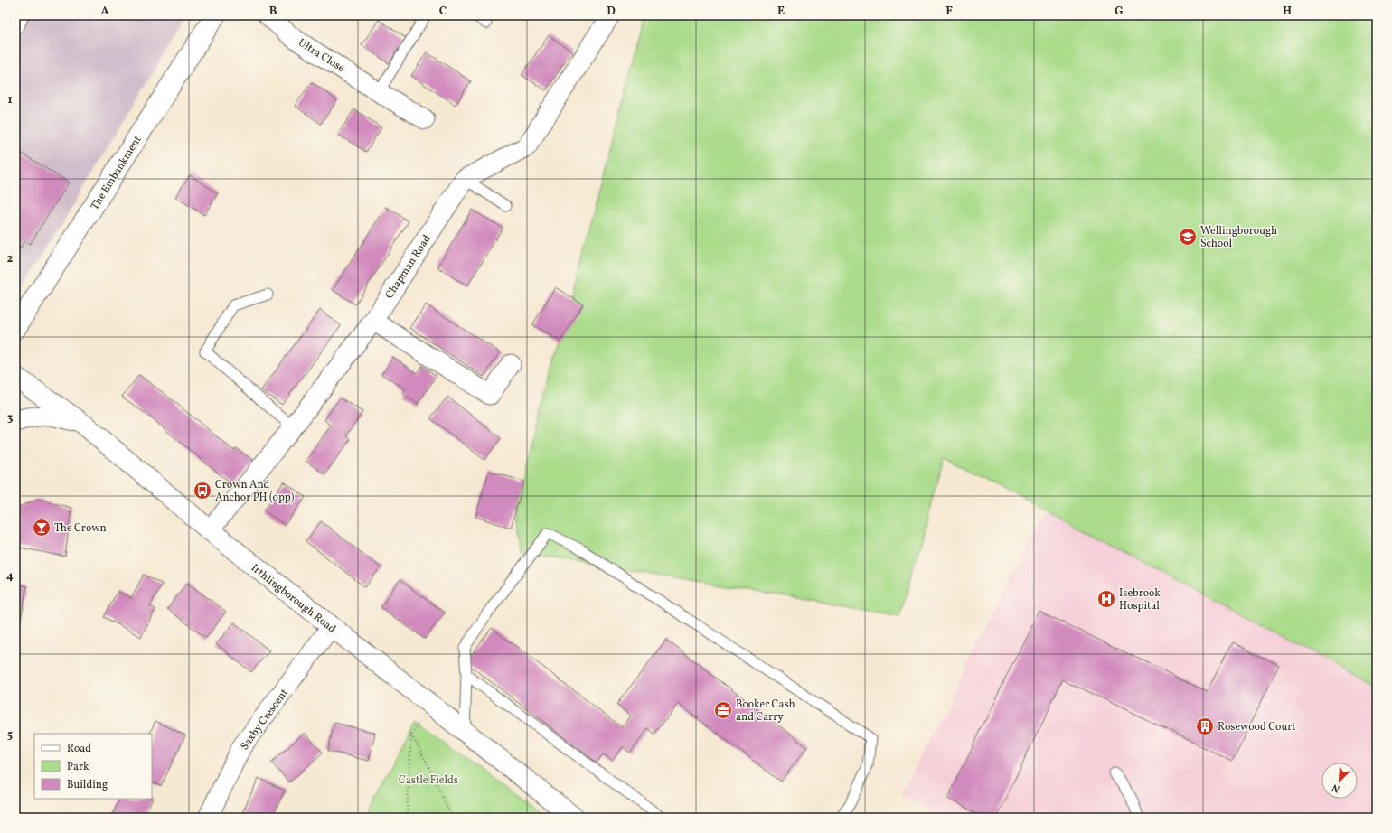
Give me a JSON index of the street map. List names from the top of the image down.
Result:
{
  "streets": {
    "main road": ["The Embankment", "Irthlingborough Road"],
    "street": ["Ultra Close", "Chapman Road", "Saxby Crescent"]
  },
  "crossings": [
    ["Chapman Road", "Irthlingborough Road"],
    ["Irthlingborough Road", "Saxby Crescent"]
  ],
  "parks": ["Castle Fields"],
  "places": {
    "school or university": ["Wellingborough School"],
    "bus stop": ["Crown And Anchor PH (opp)"],
    "bar": ["The Crown"],
    "hospital": ["Isebrook Hospital"],
    "office": ["Booker Cash and Carry"],
    "building": ["Rosewood Court"]
  },
  "legend": ["Road", "Park", "Building"],
  "north": "bottom left",
  "grid": {
    "columns": [
      "A",
      "B",
      "C",
      "D",
      "E",
      "F",
      "G",
      "H"
    ],
    "rows": [
      "1",
      "2",
      "3",
      "4",
      "5"
    ]
  }
}
